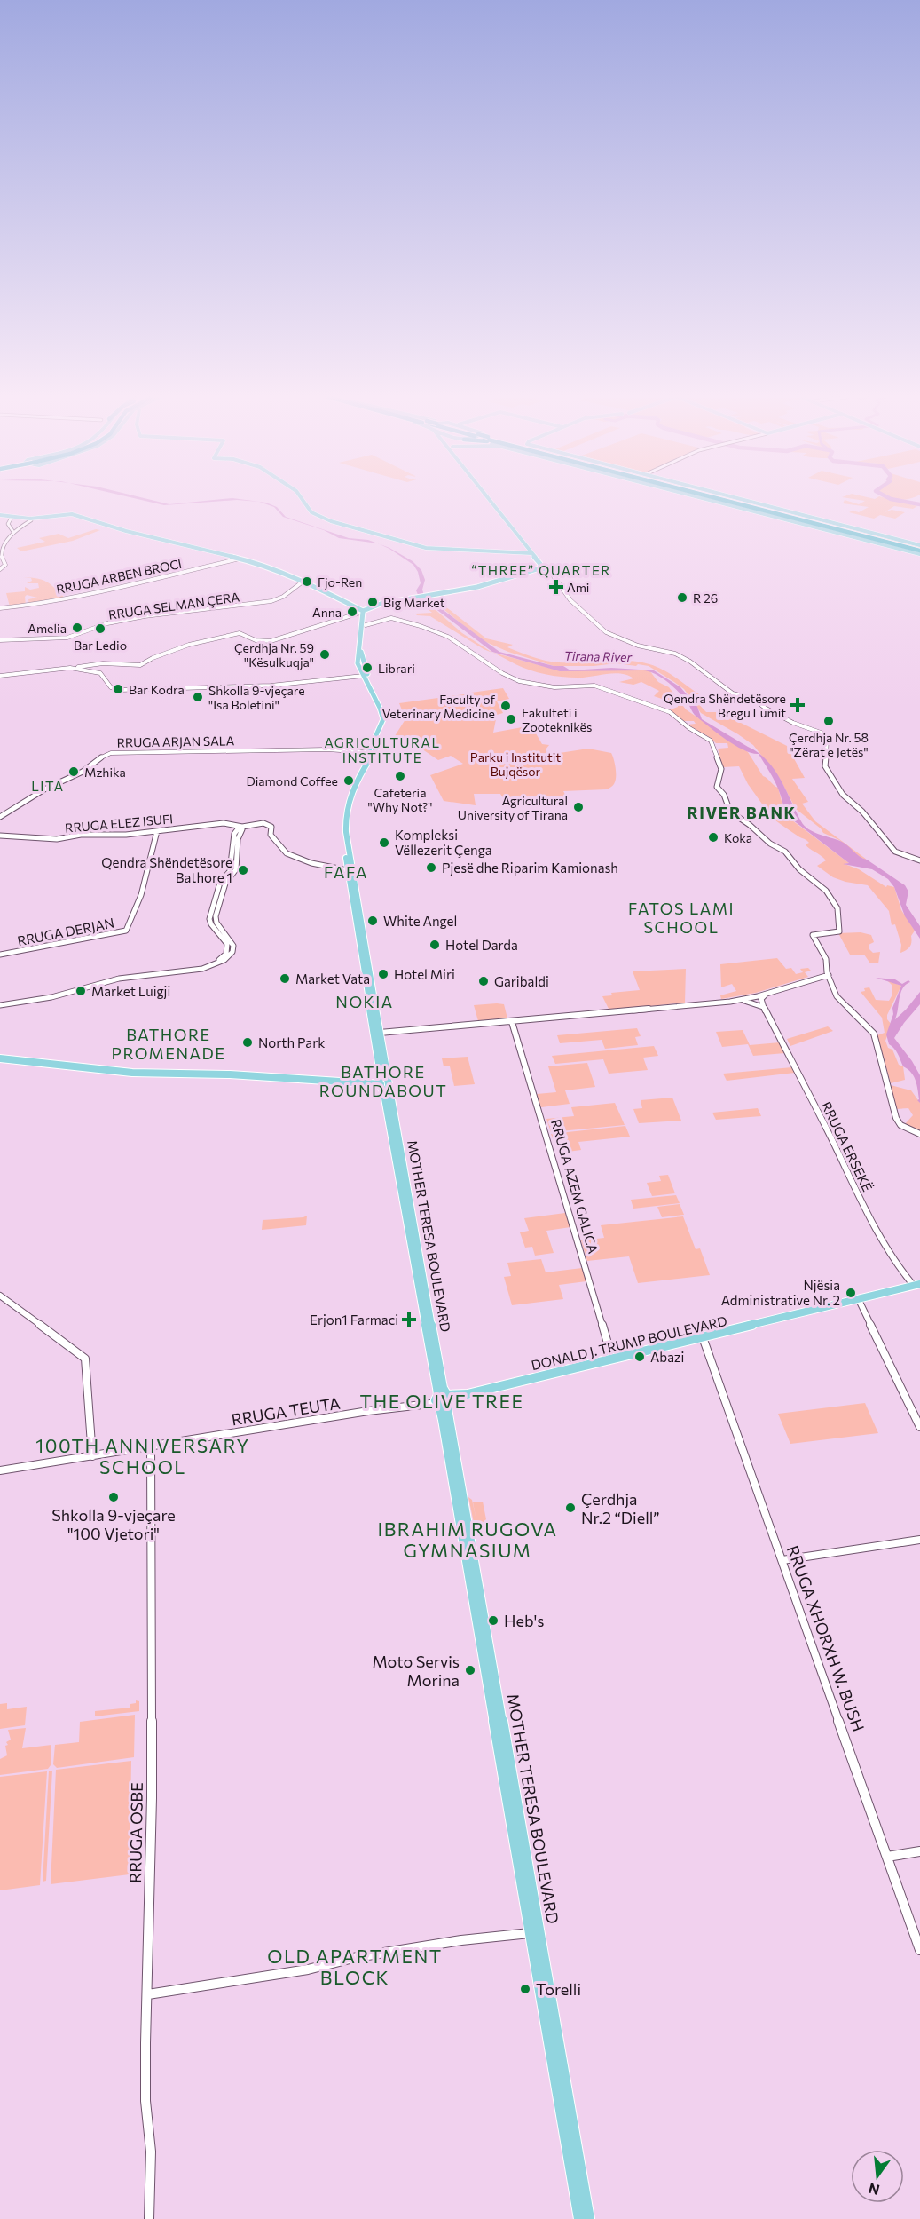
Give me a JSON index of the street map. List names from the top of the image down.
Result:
{
  "streets": {
    "main road": ["MOTHER TERESA BOULEVARD", "DONALD J. TRUMP BOULEVARD"],
    "street": [
      "RRUGA ARBEN BROCI",
      "RRUGA SELMAN ÇERA",
      "RRUGA ARJAN SALA",
      "RRUGA ELEZ ISUFI",
      "RRUGA DERJAN",
      "RRUGA ERSEKË",
      "RRUGA AZEM GALICA",
      "RRUGA TEUTA",
      "RRUGA XHORXH W. BUSH",
      "RRUGA OSBE"
    ]
  },
  "crossings": [
    ["RRUGA ARJAN SALA", "MOTHER TERESA BOULEVARD"],
    ["RRUGA ELEZ ISUFI", "RRUGA DERJAN"],
    ["RRUGA ELEZ ISUFI", "MOTHER TERESA BOULEVARD"],
    ["RRUGA ERSEKË", "DONALD J. TRUMP BOULEVARD"],
    ["RRUGA AZEM GALICA", "DONALD J. TRUMP BOULEVARD"],
    ["MOTHER TERESA BOULEVARD", "DONALD J. TRUMP BOULEVARD"],
    ["MOTHER TERESA BOULEVARD", "RRUGA TEUTA"],
    ["DONALD J. TRUMP BOULEVARD", "RRUGA TEUTA"],
    ["DONALD J. TRUMP BOULEVARD", "RRUGA XHORXH W. BUSH"],
    ["RRUGA TEUTA", "RRUGA OSBE"]
  ],
  "districts": [
    "“THREE” QUARTER",
    "AGRICULTURAL INSTITUTE",
    "LITA",
    "RIVER BANK",
    "FAFA",
    "FATOS LAMI SCHOOL",
    "NOKIA",
    "BATHORE PROMENADE",
    "BATHORE ROUNDABOUT",
    "THE OLIVE TREE",
    "100TH ANNIVERSARY SCHOOL",
    "IBRAHIM RUGOVA GYMNASIUM",
    "OLD APARTMENT BLOCK"
  ],
  "water": ["Tirana River"],
  "parks": ["Parku i Institutit Bujqësor"],
  "places": {
    "other": [
      "Fjo-Ren",
      "R 26",
      "Big Market",
      "Anna",
      "Amelia",
      "Bar Ledio",
      "Çerdhja Nr. 59 \"Kësulkuqja\"",
      "Librari",
      "Bar Kodra",
      "Shkolla 9-vjeçare \"Isa Boletini\"",
      "Faculty of Veterinary Medicine",
      "Fakulteti i Zooteknikës",
      "Çerdhja Nr. 58 \"Zërat e Jetës\"",
      "Mzhika",
      "Cafeteria \"Why Not?\"",
      "Diamond Coffee",
      "Agricultural University of Tirana",
      "Koka",
      "Kompleksi Vëllezerit Çenga",
      "Pjesë dhe Riparim Kamionash",
      "Qendra Shëndetësore Bathore 1",
      "White Angel",
      "Hotel Darda",
      "Hotel Miri",
      "Market Vata",
      "Garibaldi",
      "Market Luigji",
      "North Park",
      "Njësia Administrative Nr. 2",
      "Abazi",
      "Shkolla 9-vjeçare \"100 Vjetori\"",
      "Çerdhja Nr.2 “Diell”",
      "Heb's",
      "Moto Servis Morina",
      "Torelli"
    ],
    "health": ["Ami", "Qendra Shëndetësore Bregu Lumit", "Erjon1 Farmaci"]
  },
  "north": "bottom"
}
